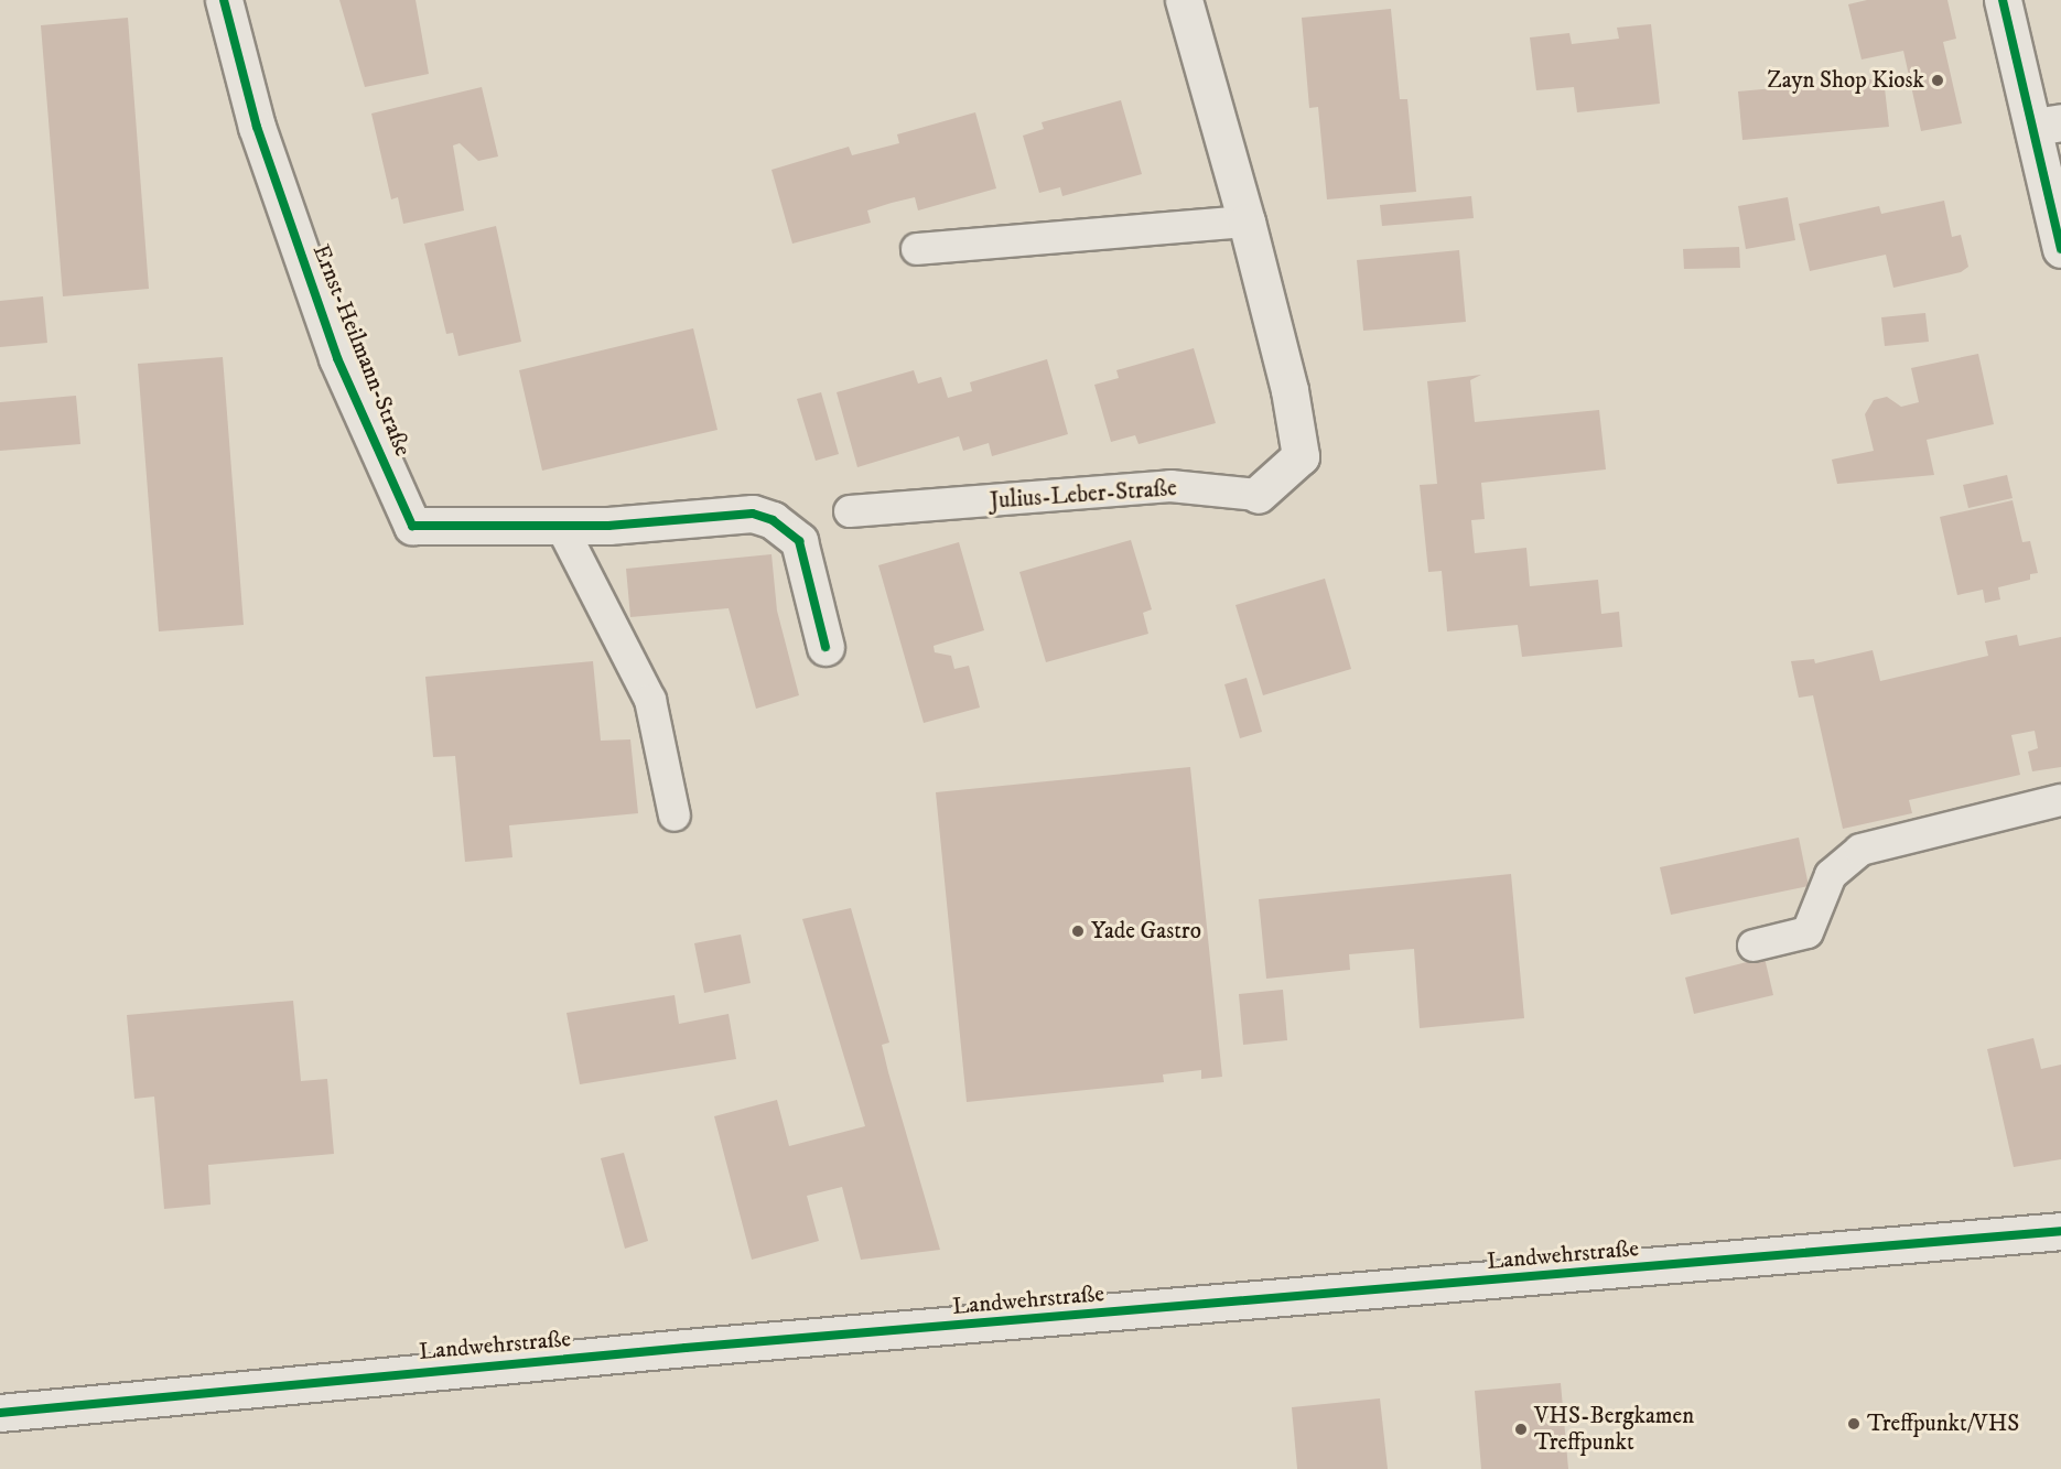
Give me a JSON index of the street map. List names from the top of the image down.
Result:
{
  "streets": {
    "main road": ["Ernst-Heilmann-Straße", "Julius-Leber-Straße", "Landwehrstraße"]
  },
  "places": [
    "Zayn Shop Kiosk",
    "Yade Gastro",
    "Treffpunkt/VHS",
    "VHS-Bergkamen Treffpunkt"
  ]
}
